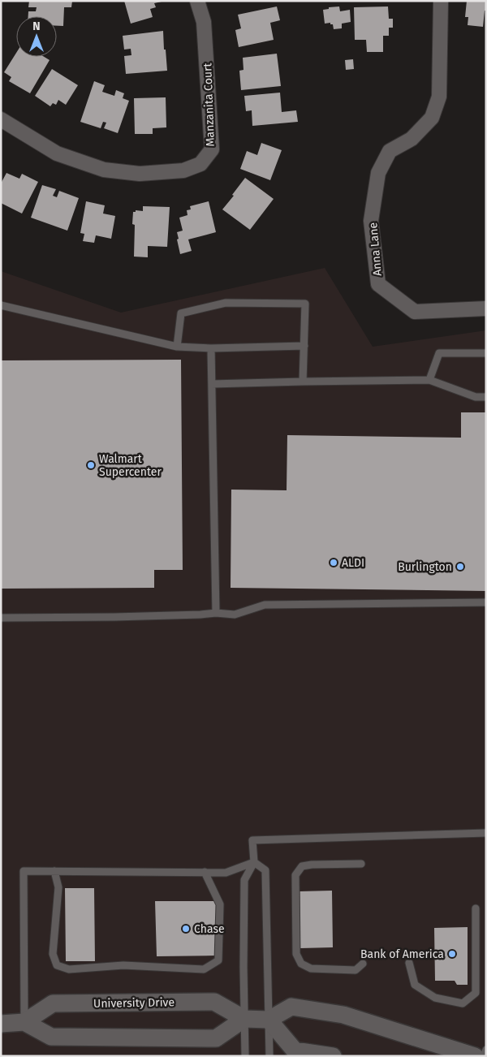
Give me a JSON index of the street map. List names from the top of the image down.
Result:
{
  "streets": {
    "street": ["Manzanita Court", "Anna Lane", "University Drive"]
  },
  "places": [
    "Walmart Supercenter",
    "ALDI",
    "Burlington",
    "Chase",
    "Bank of America"
  ],
  "north": "top"
}
